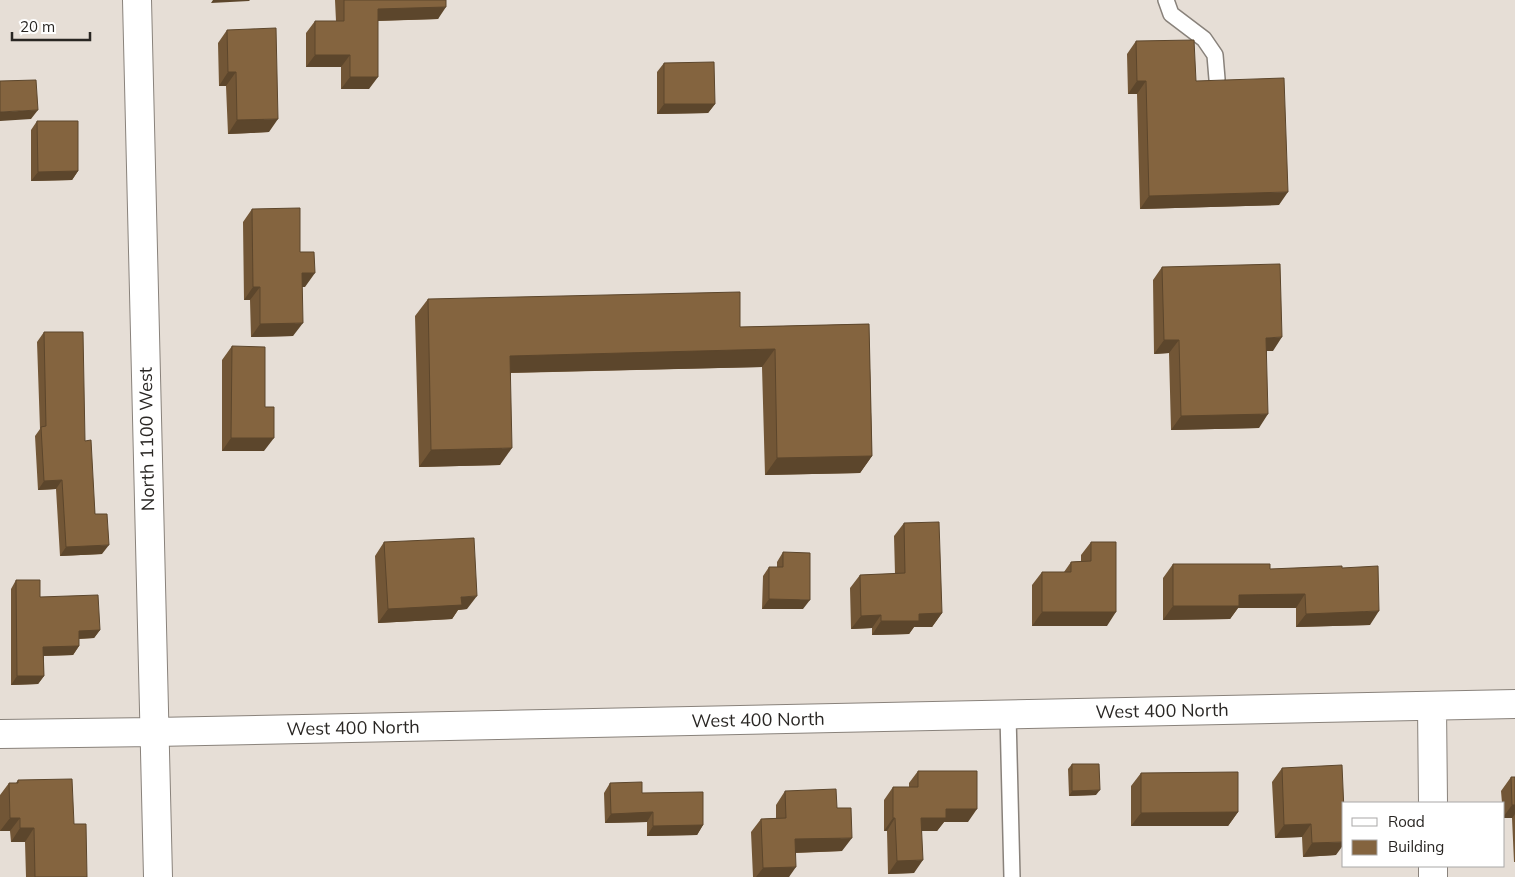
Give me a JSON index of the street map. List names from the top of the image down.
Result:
{
  "streets": {
    "street": ["North 1100 West", "West 400 North"]
  },
  "crossings": [
    ["North 1100 West", "West 400 North"]
  ],
  "legend": ["Road", "Building"],
  "scale_bar": "20 m"
}
